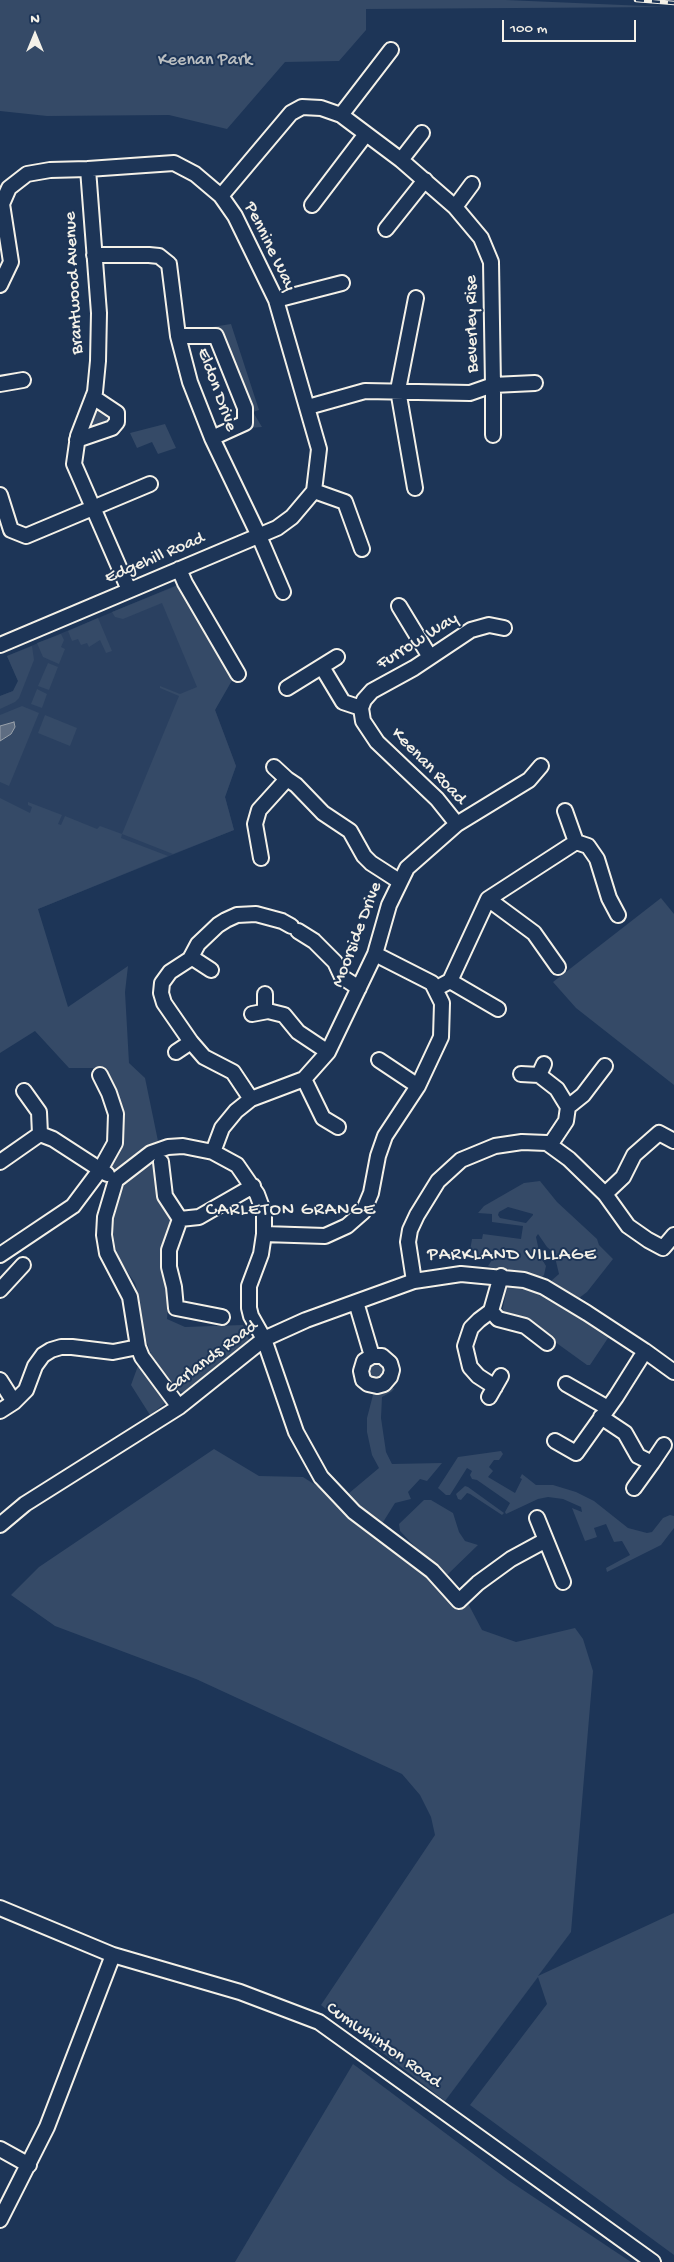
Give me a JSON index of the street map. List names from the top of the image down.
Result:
{
  "streets": {
    "street": [
      "Pennine Way",
      "Brantwood Avenue",
      "Beverley Rise",
      "Eldon Drive",
      "Edgehill Road",
      "Furrow Way",
      "Keenan Road",
      "Moorside Drive",
      "Garlands Road",
      "Cumwhinton Road"
    ]
  },
  "crossings": [
    ["Pennine Way", "Brantwood Avenue"],
    ["Pennine Way", "Beverley Rise"],
    ["Pennine Way", "Edgehill Road"],
    ["Brantwood Avenue", "Eldon Drive"],
    ["Brantwood Avenue", "Edgehill Road"],
    ["Eldon Drive", "Edgehill Road"],
    ["Furrow Way", "Keenan Road"],
    ["Keenan Road", "Moorside Drive"]
  ],
  "districts": ["CARLETON GRANGE", "PARKLAND VILLAGE"],
  "parks": ["Keenan Park"],
  "scale_bar": "100 m",
  "north": "top"
}
